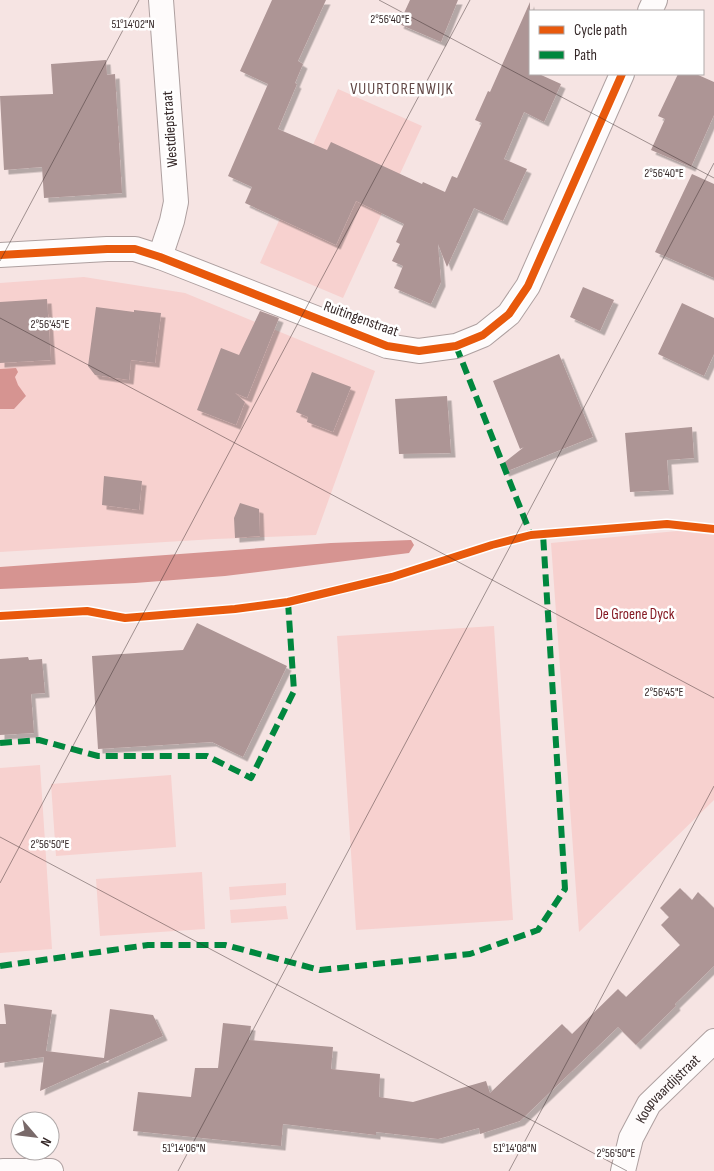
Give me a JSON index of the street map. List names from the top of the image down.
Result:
{
  "streets": {
    "street": ["Westdiepstraat", "Ruitingenstraat", "Koopvaardijstraat"]
  },
  "crossings": [
    ["Westdiepstraat", "Ruitingenstraat"]
  ],
  "districts": ["VUURTORENWIJK"],
  "parks": ["De Groene Dyck"],
  "legend": ["Cycle path", "Path"],
  "north": "bottom right",
  "coordinates": [
    "2°56'40\"E",
    "51°14'02\"N",
    "2°56'45\"E",
    "2°56'50\"E",
    "51°14'06\"N",
    "51°14'08\"N"
  ]
}
